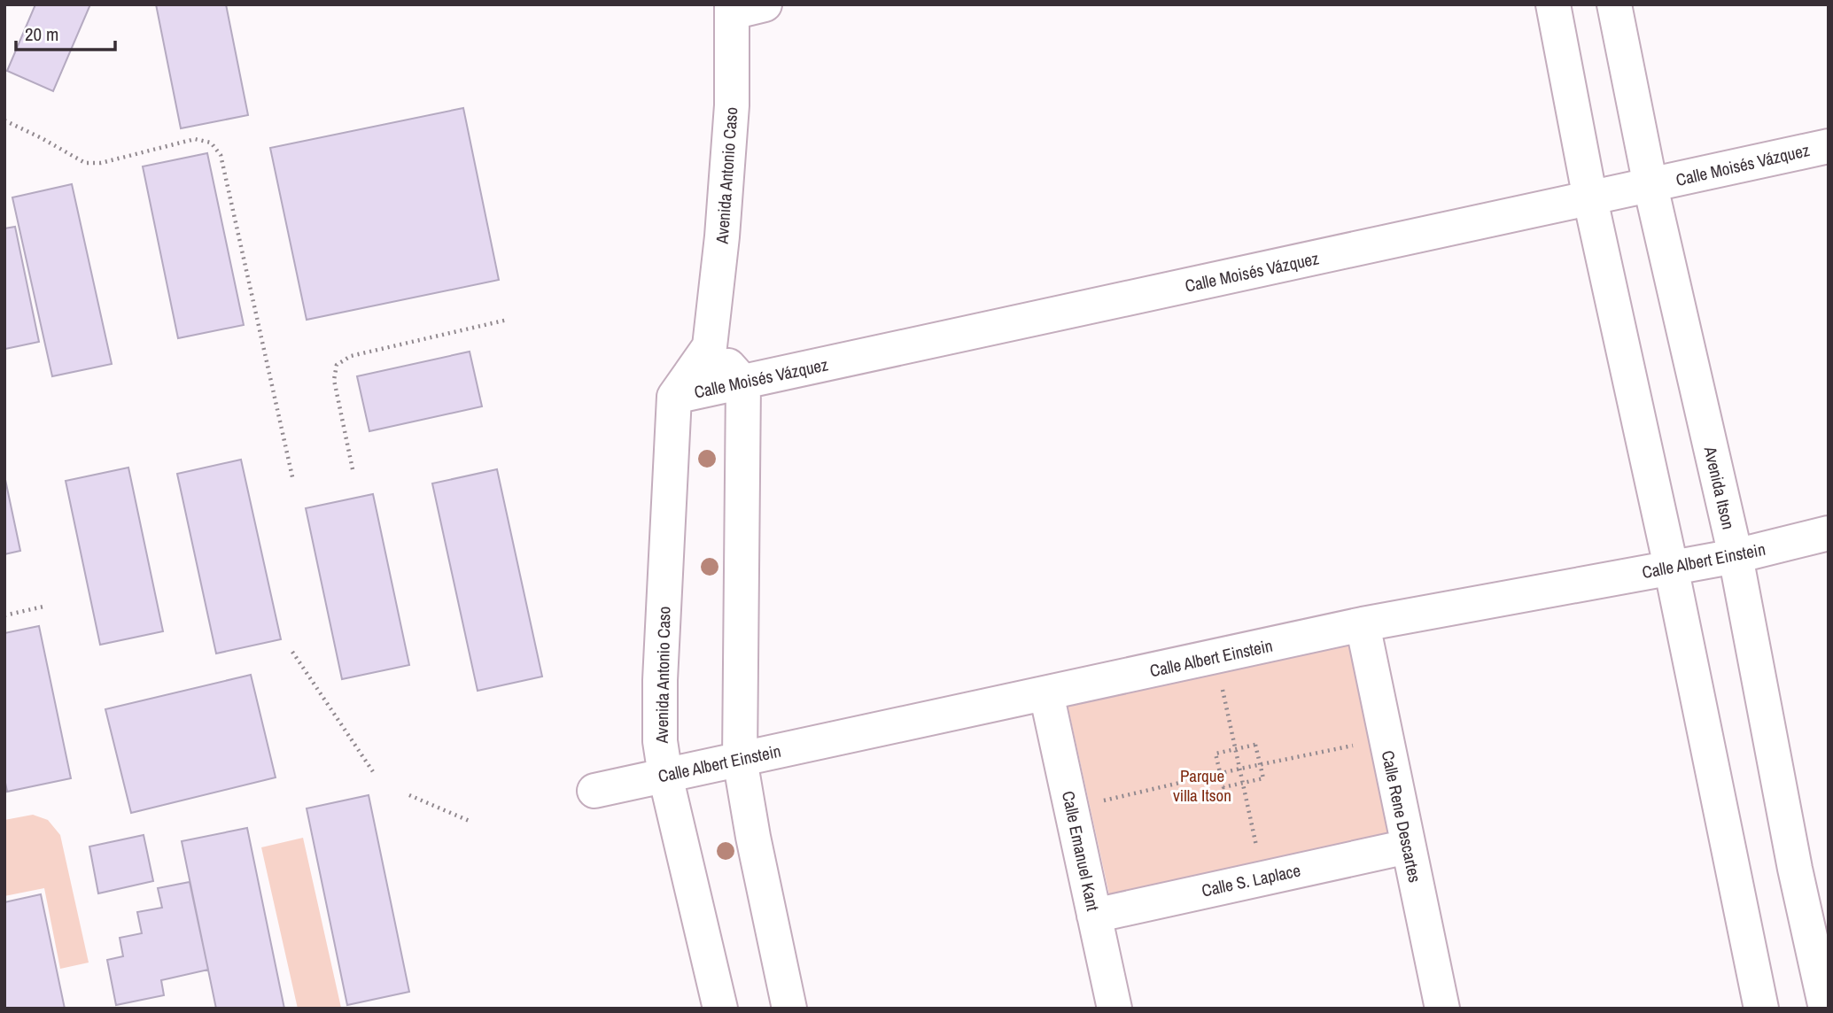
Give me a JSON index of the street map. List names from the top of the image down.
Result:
{
  "streets": {
    "street": [
      "Calle Moisés Vázquez",
      "Avenida Antonio Caso",
      "Avenida Itson",
      "Calle Albert Einstein",
      "Calle Rene Descartes",
      "Calle Emanuel Kant",
      "Calle S. Laplace"
    ]
  },
  "crossings": [
    ["Calle Moisés Vázquez", "Avenida Antonio Caso"],
    ["Calle Moisés Vázquez", "Avenida Itson"],
    ["Avenida Antonio Caso", "Calle Albert Einstein"],
    ["Avenida Itson", "Calle Albert Einstein"],
    ["Calle Albert Einstein", "Calle Rene Descartes"],
    ["Calle Albert Einstein", "Calle Emanuel Kant"],
    ["Calle Rene Descartes", "Calle S. Laplace"],
    ["Calle Emanuel Kant", "Calle S. Laplace"]
  ],
  "parks": ["Parque villa Itson"],
  "scale_bar": "20 m"
}
